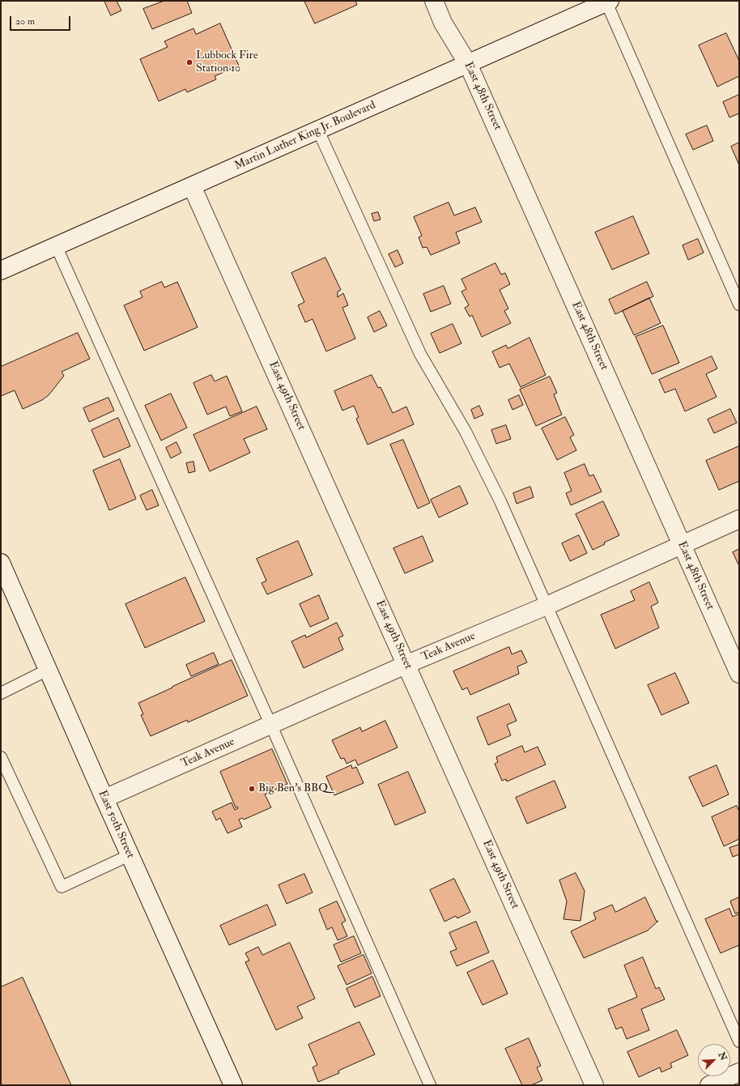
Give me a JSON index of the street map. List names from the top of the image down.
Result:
{
  "streets": {
    "street": [
      "East 48th Street",
      "Martin Luther King Jr. Boulevard",
      "East 49th Street",
      "Teak Avenue",
      "East 50th Street"
    ]
  },
  "crossings": [
    ["East 48th Street", "Martin Luther King Jr. Boulevard"],
    ["East 48th Street", "Teak Avenue"],
    ["Martin Luther King Jr. Boulevard", "East 49th Street"],
    ["East 49th Street", "Teak Avenue"],
    ["Teak Avenue", "East 50th Street"]
  ],
  "places": ["Lubbock Fire Station 10", "Big Ben's BBQ"],
  "scale_bar": "20 m",
  "north": "top right"
}
